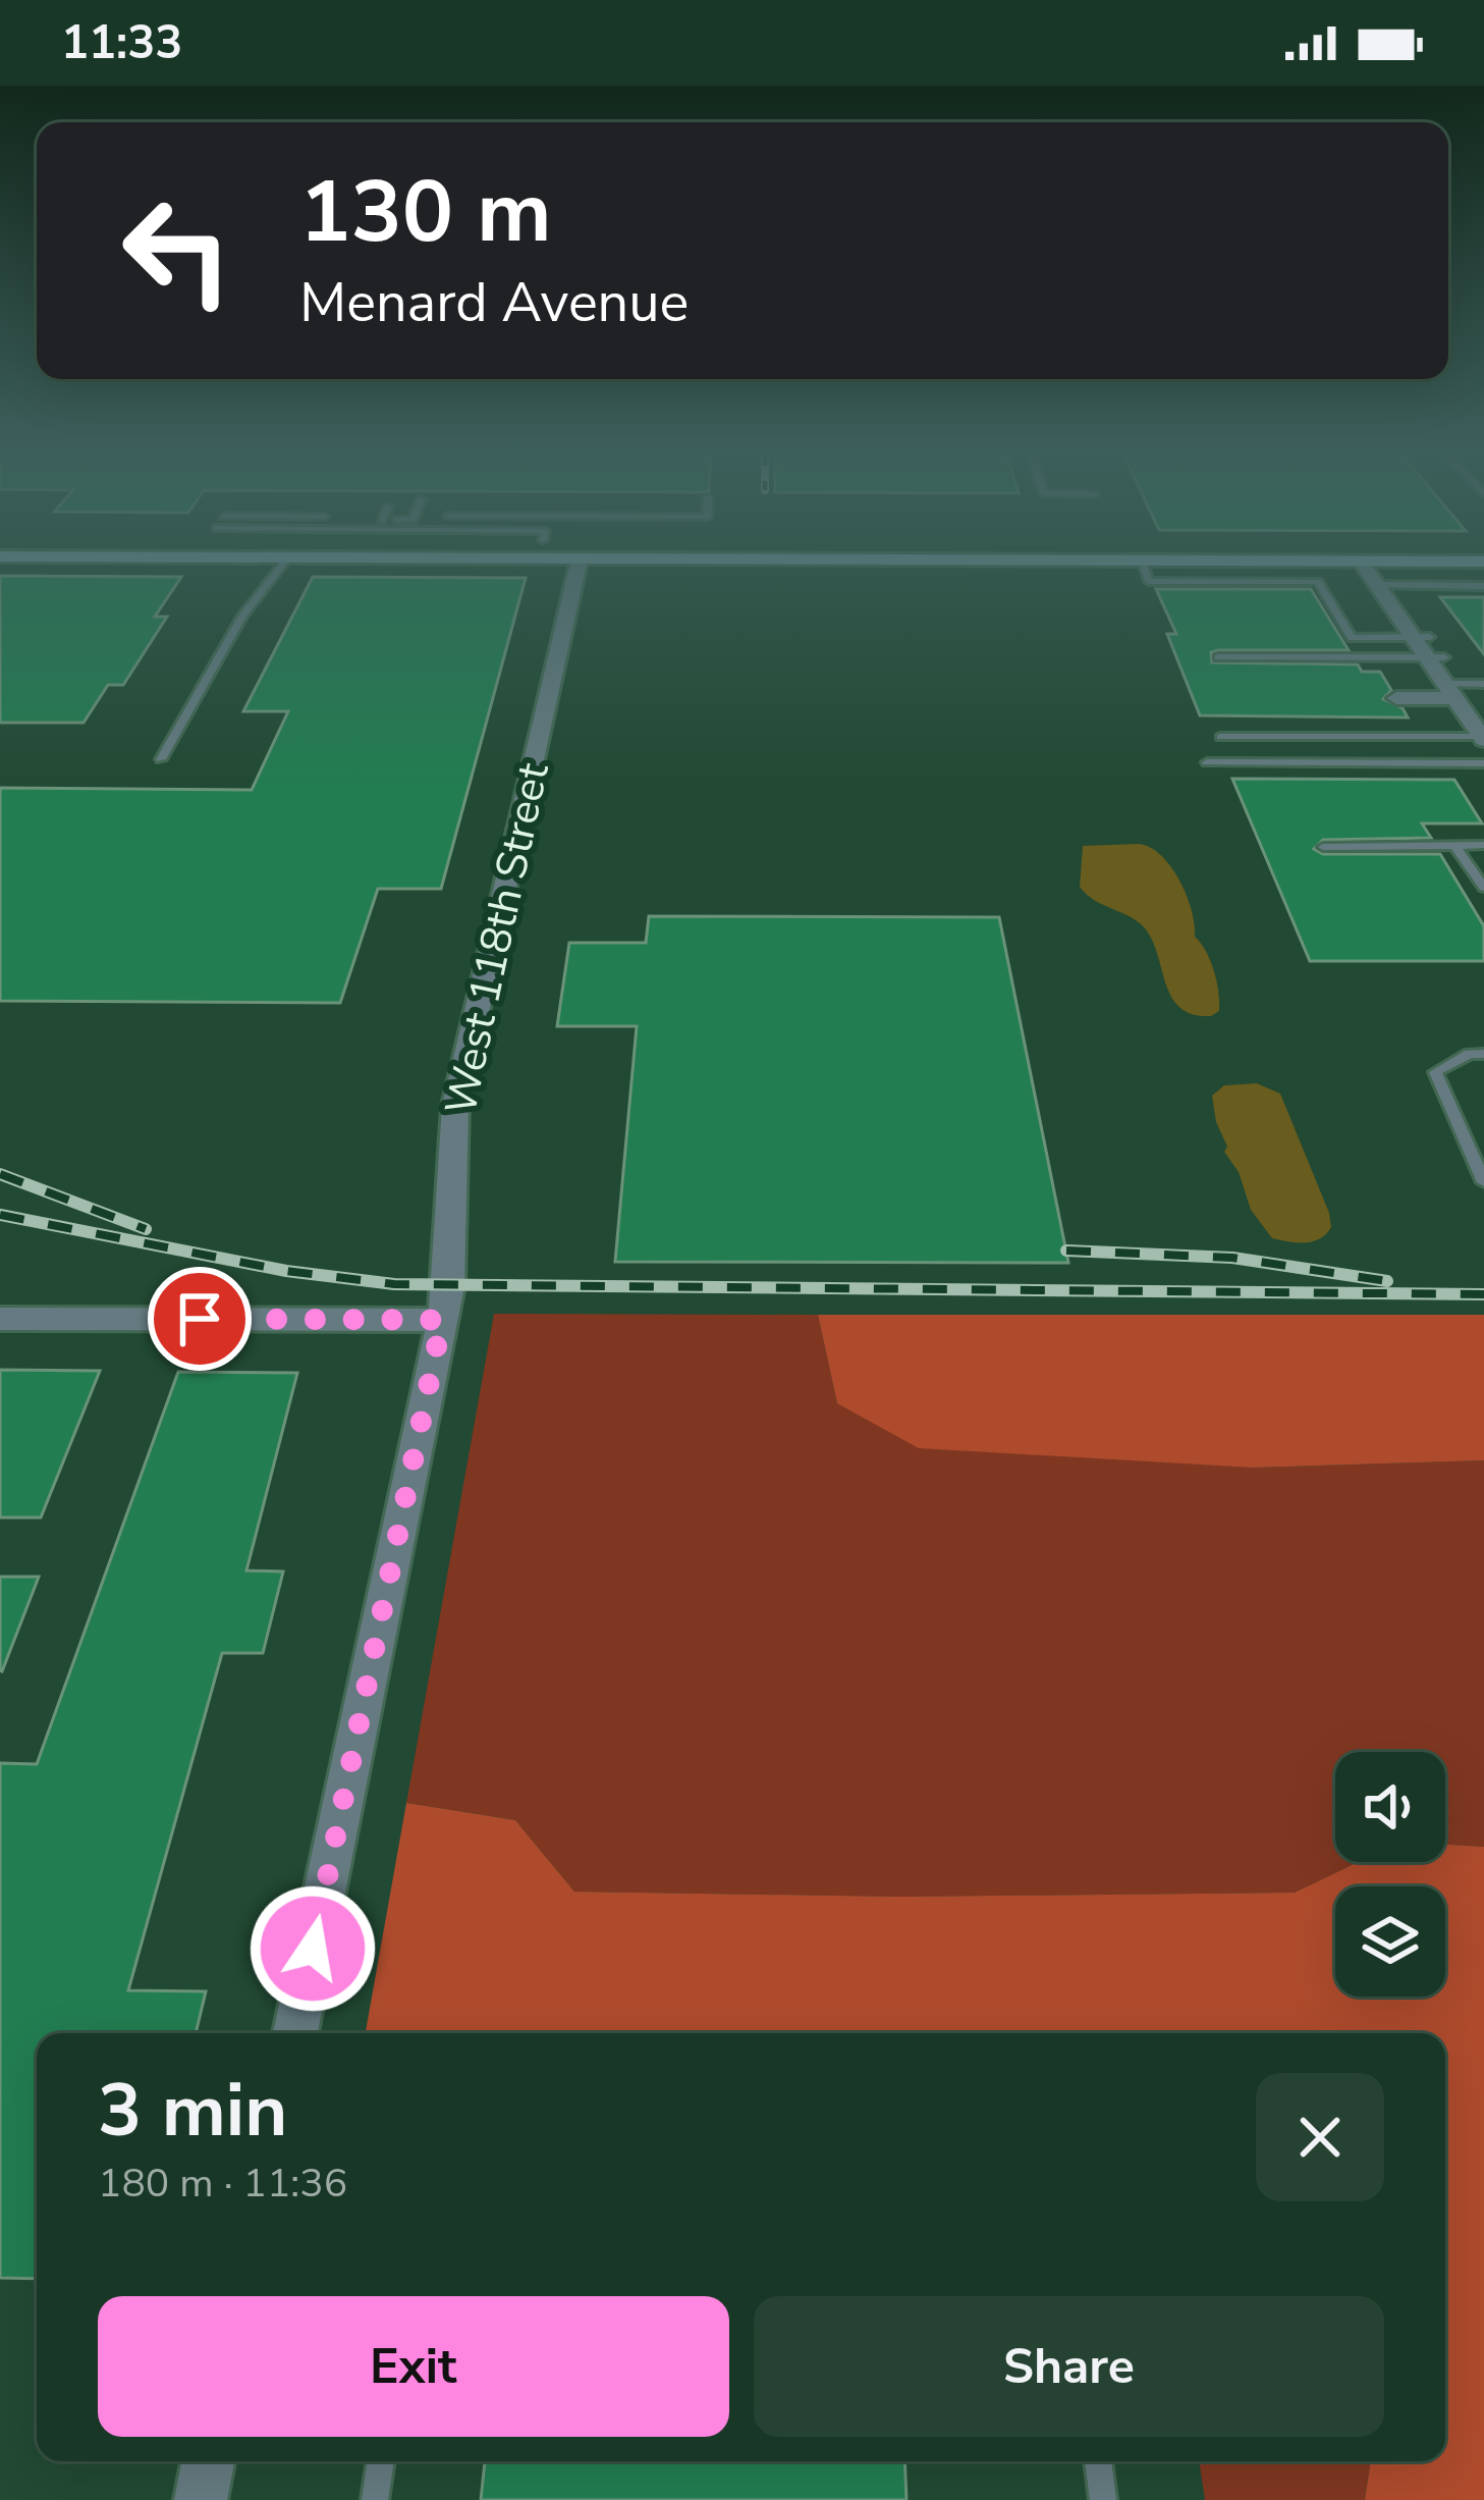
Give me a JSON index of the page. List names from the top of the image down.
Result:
{
  "streets": {
    "street": ["West 118th Street"]
  },
  "page": {
    "status": "11:33",
    "turn": ["130 m", "Menard Avenue"],
    "heading": ["3 min", "180 m · 11:36"],
    "buttons": ["Exit", "Share"]
  }
}
